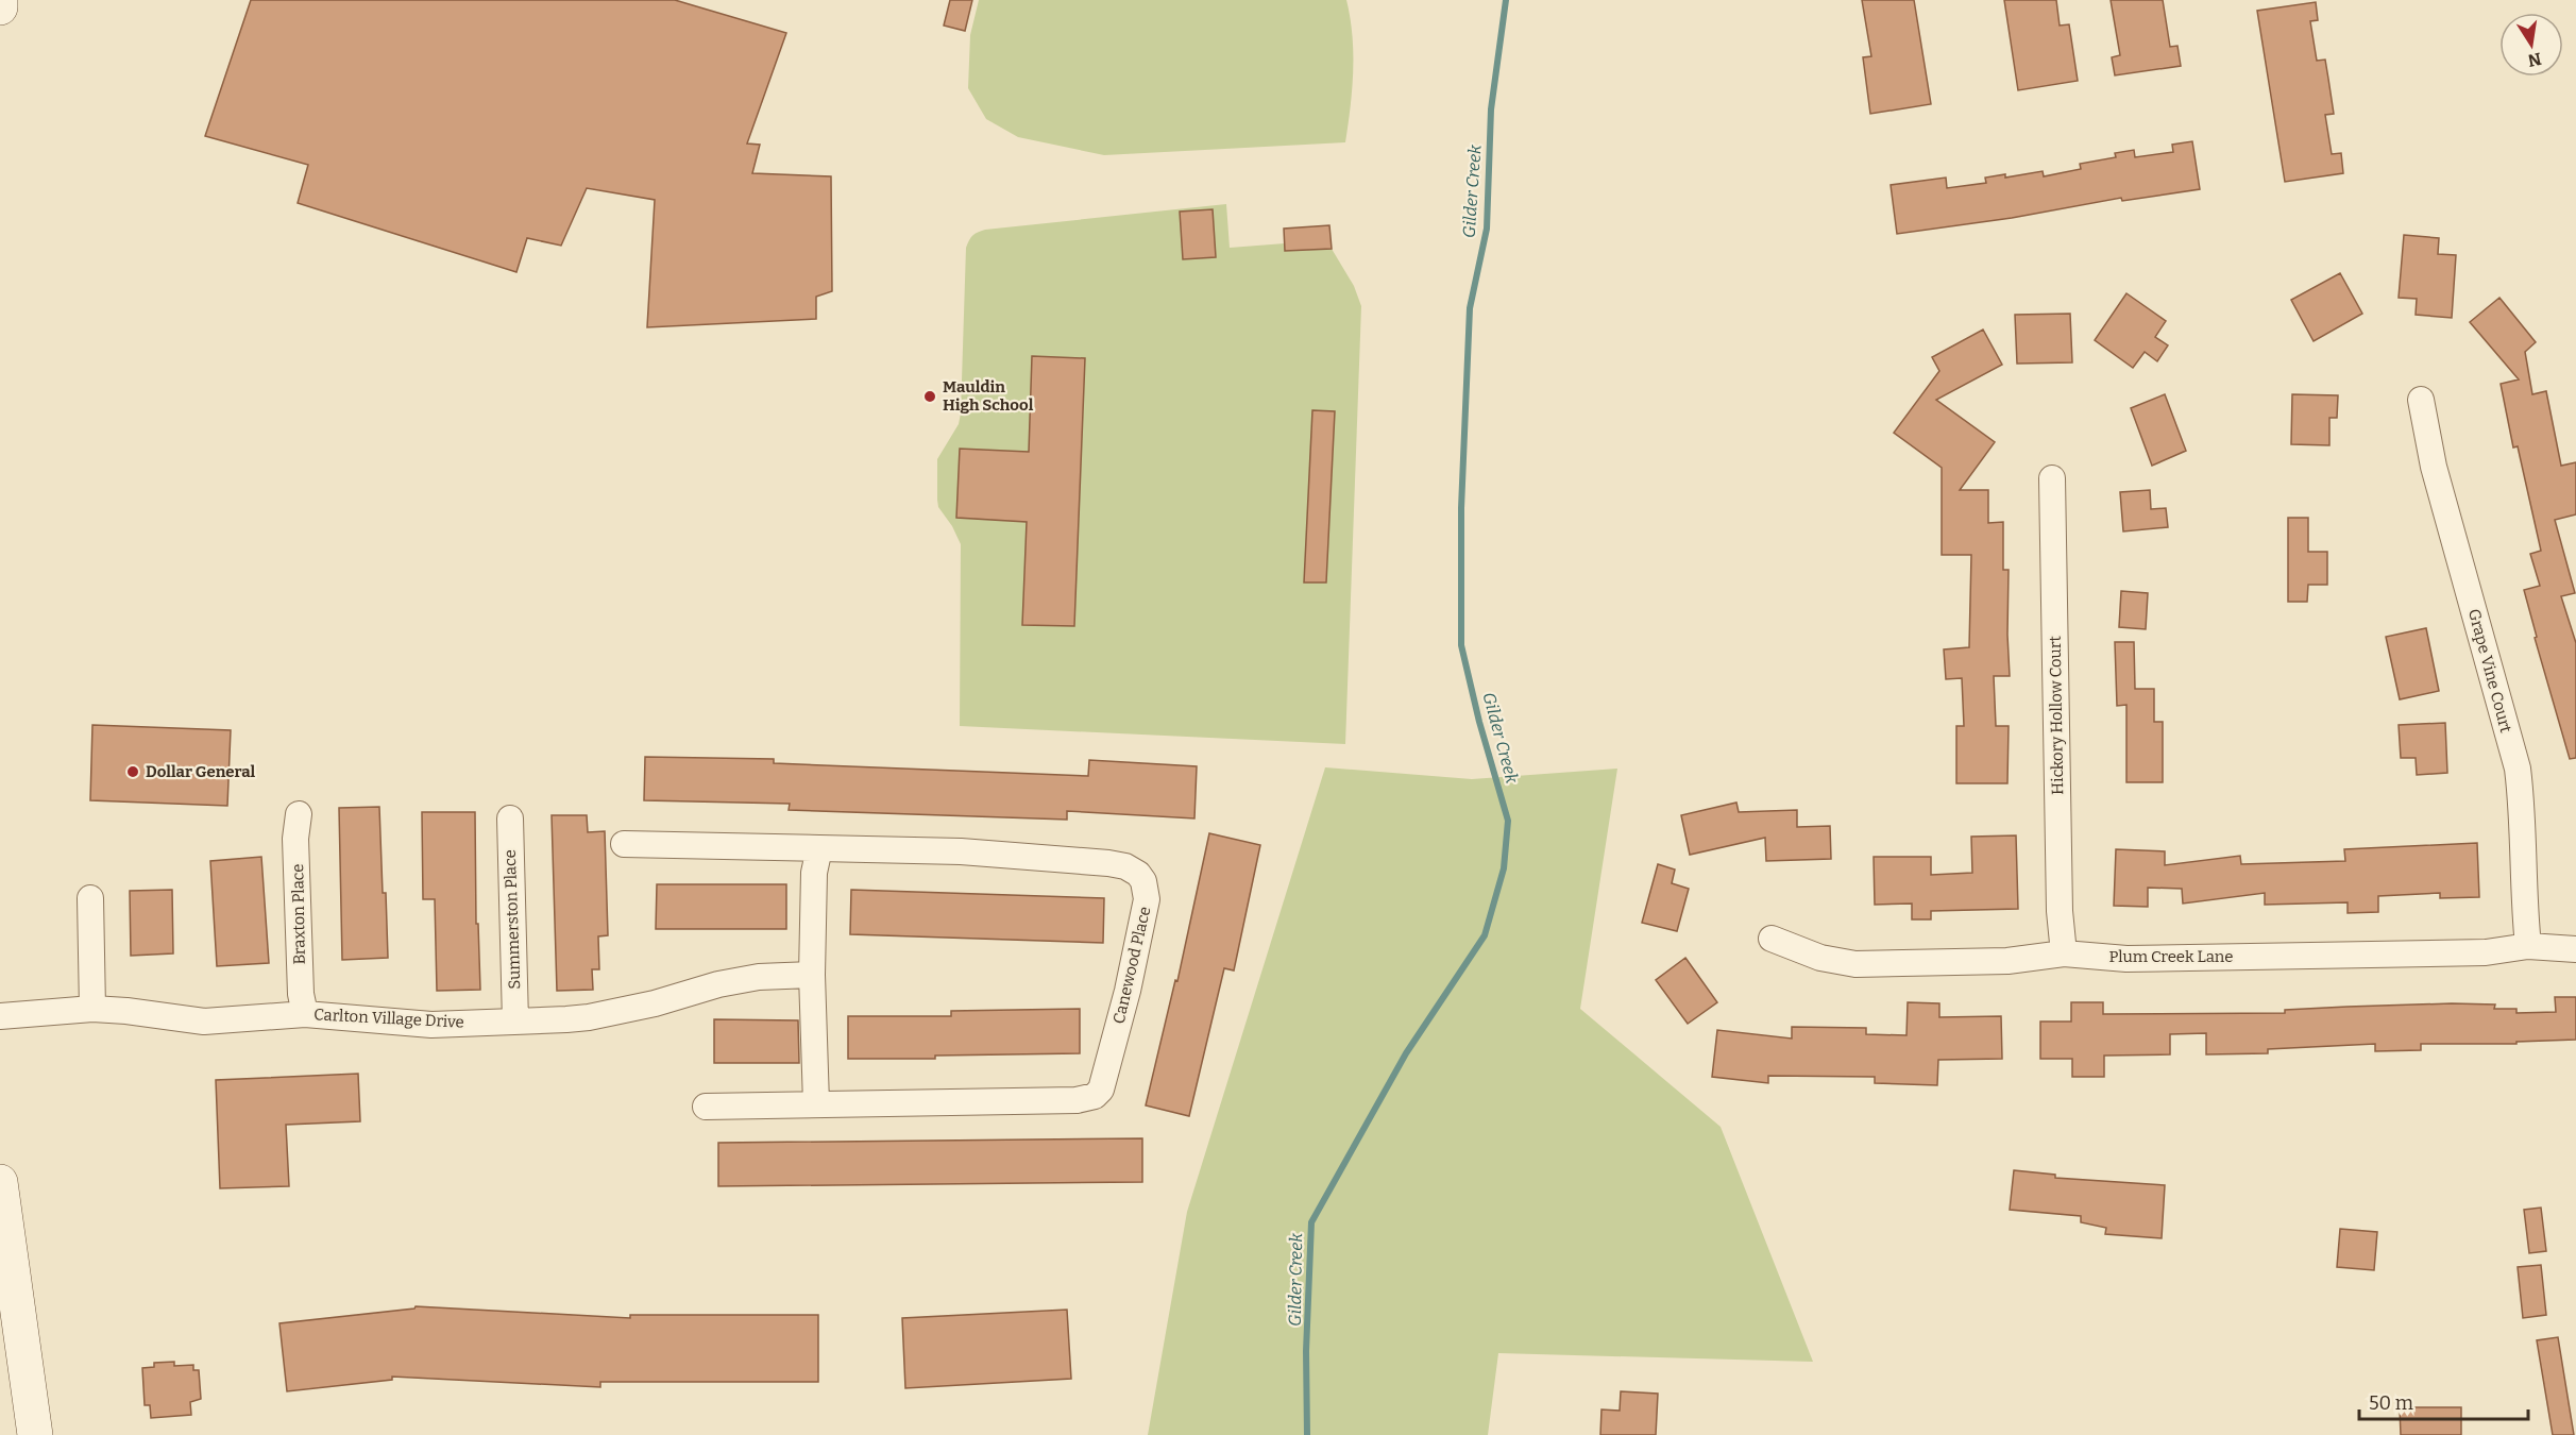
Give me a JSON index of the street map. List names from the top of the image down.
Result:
{
  "streets": {
    "street": [
      "Grape Vine Court",
      "Hickory Hollow Court",
      "Braxton Place",
      "Summerston Place",
      "Plum Creek Lane",
      "Canewood Place",
      "Carlton Village Drive"
    ]
  },
  "crossings": [
    ["Grape Vine Court", "Plum Creek Lane"],
    ["Hickory Hollow Court", "Plum Creek Lane"],
    ["Braxton Place", "Carlton Village Drive"],
    ["Summerston Place", "Carlton Village Drive"]
  ],
  "water": ["Gilder Creek"],
  "places": ["Mauldin High School", "Dollar General"],
  "scale_bar": "50 m",
  "north": "bottom"
}
